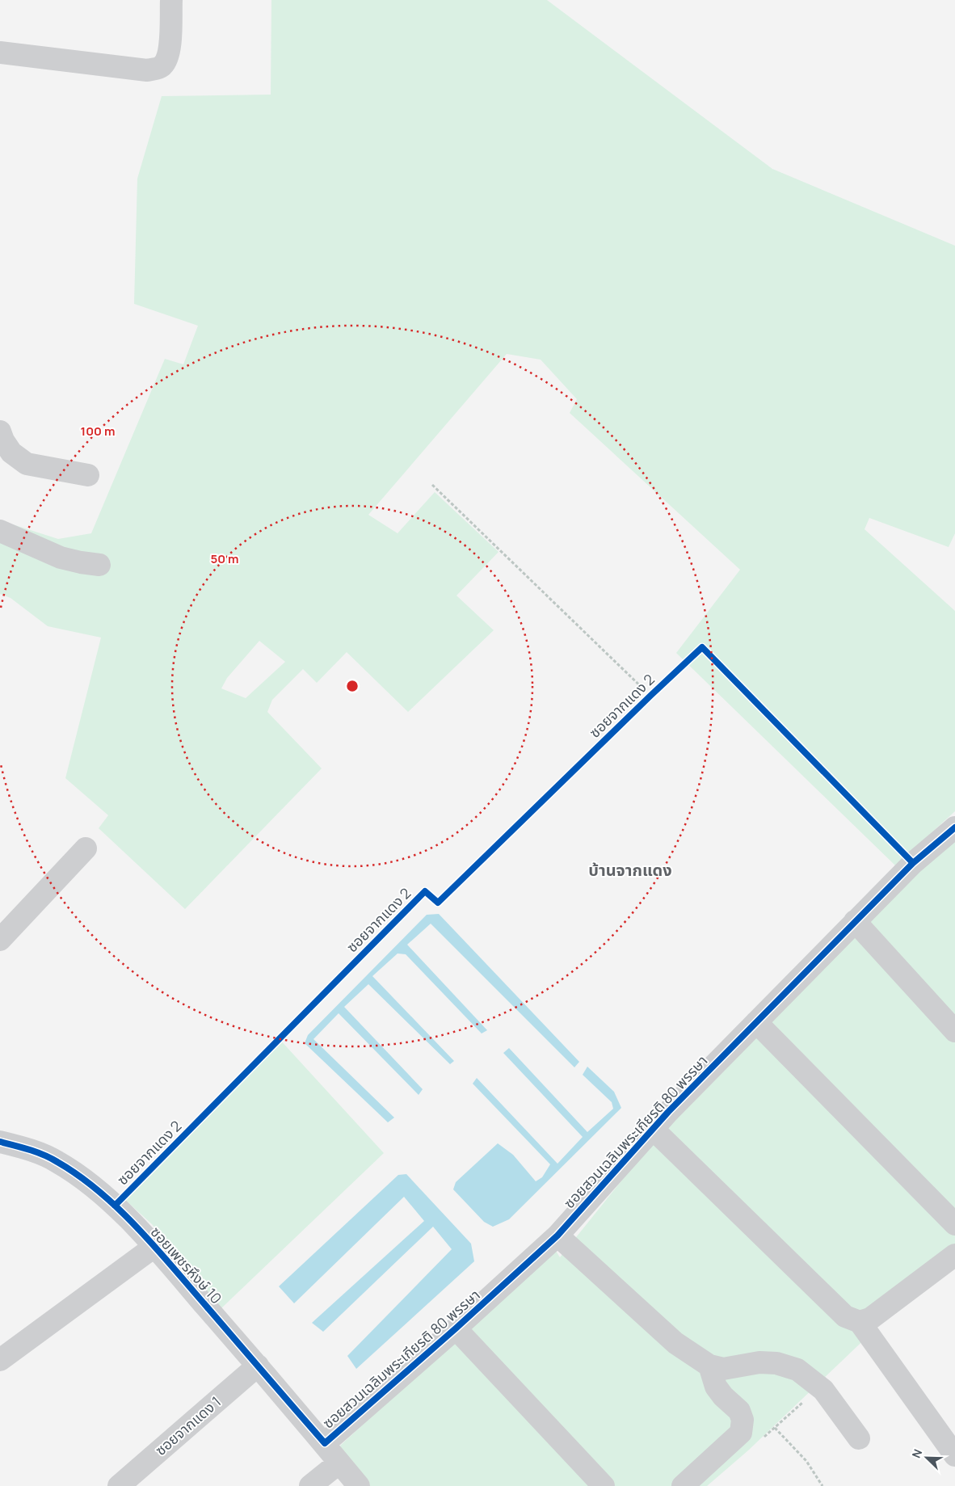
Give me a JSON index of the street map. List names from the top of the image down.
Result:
{
  "streets": {
    "street": ["ซอยสวนเฉลิมพระเกียรติ 80 พรรษา", "ซอยเพชรหึงษ์ 10", "ซอยจากแดง 1"],
    "cycle path": ["ซอยจากแดง 2"]
  },
  "crossings": [
    ["ซอยจากแดง 2", "ซอยสวนเฉลิมพระเกียรติ 80 พรรษา"],
    ["ซอยจากแดง 2", "ซอยเพชรหึงษ์ 10"],
    ["ซอยสวนเฉลิมพระเกียรติ 80 พรรษา", "ซอยเพชรหึงษ์ 10"],
    ["ซอยเพชรหึงษ์ 10", "ซอยจากแดง 1"]
  ],
  "districts": ["บ้านจากแดง"],
  "north": "top left",
  "rings": ["100 m", "50 m"]
}
